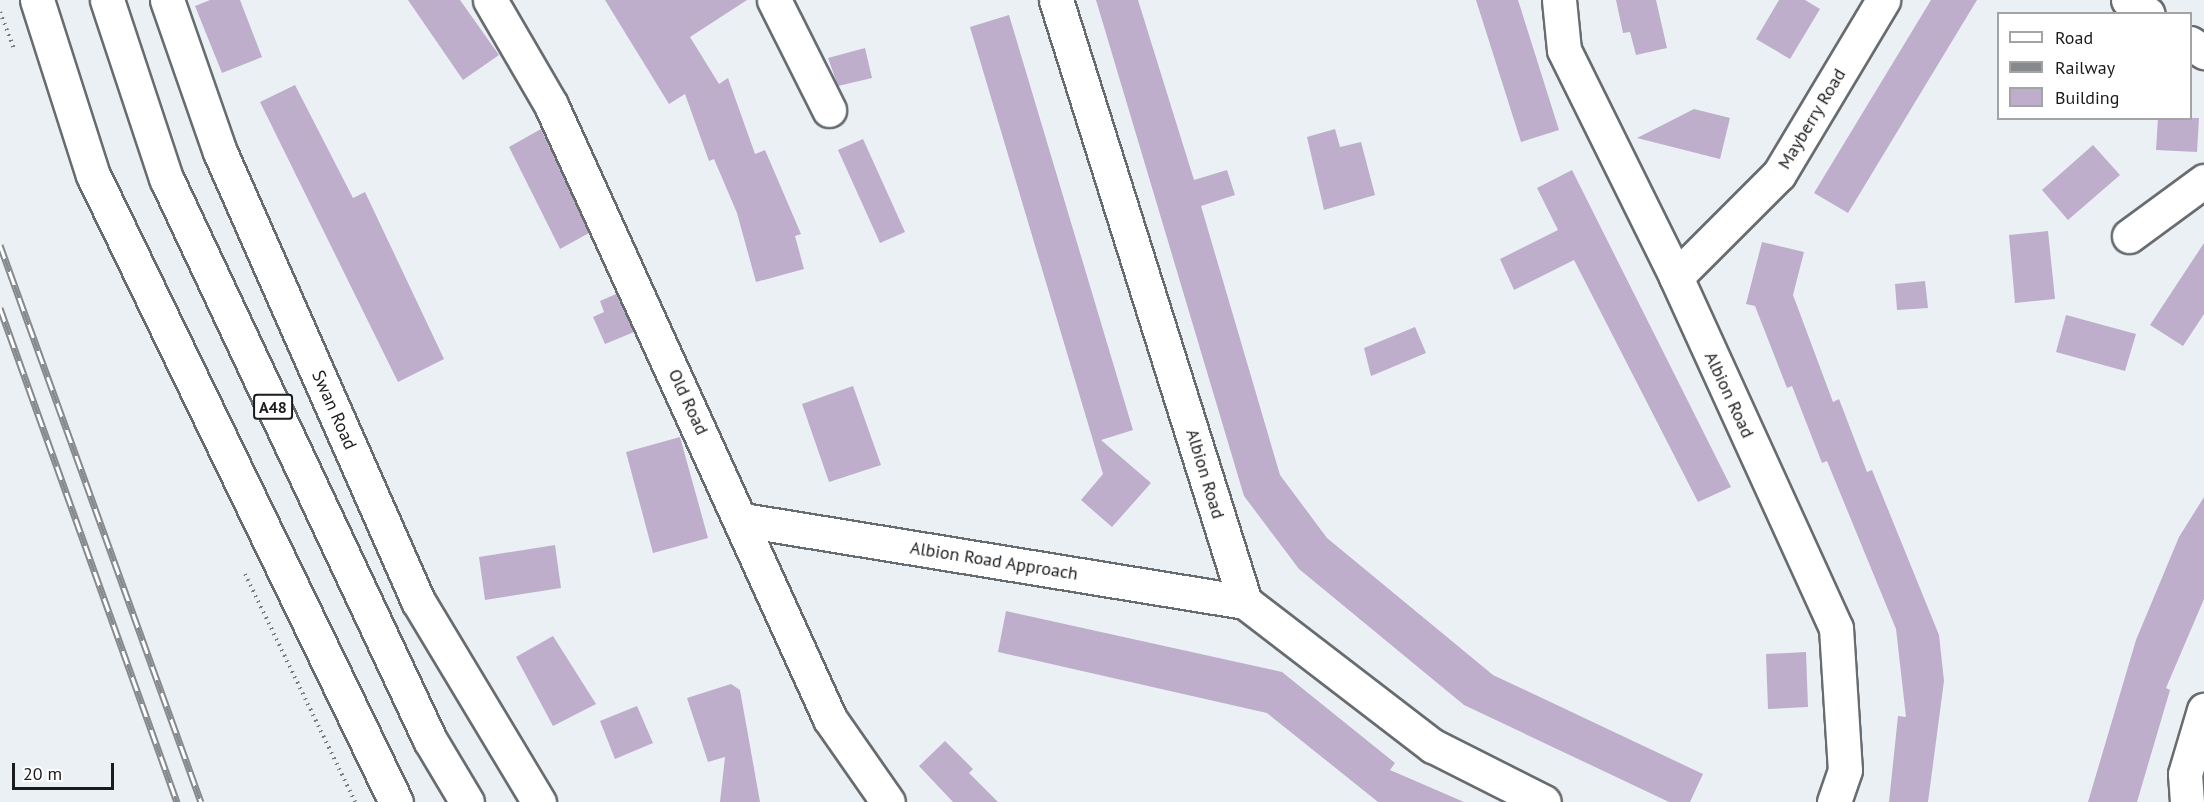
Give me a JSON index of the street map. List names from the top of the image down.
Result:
{
  "streets": {
    "street": [
      "Mayberry Road",
      "Albion Road",
      "Old Road",
      "A48",
      "Swan Road",
      "Albion Road Approach"
    ]
  },
  "crossings": [
    ["Mayberry Road", "Albion Road"],
    ["Albion Road", "Albion Road Approach"],
    ["Old Road", "Albion Road Approach"]
  ],
  "legend": ["Road", "Railway", "Building"],
  "scale_bar": "20 m"
}
